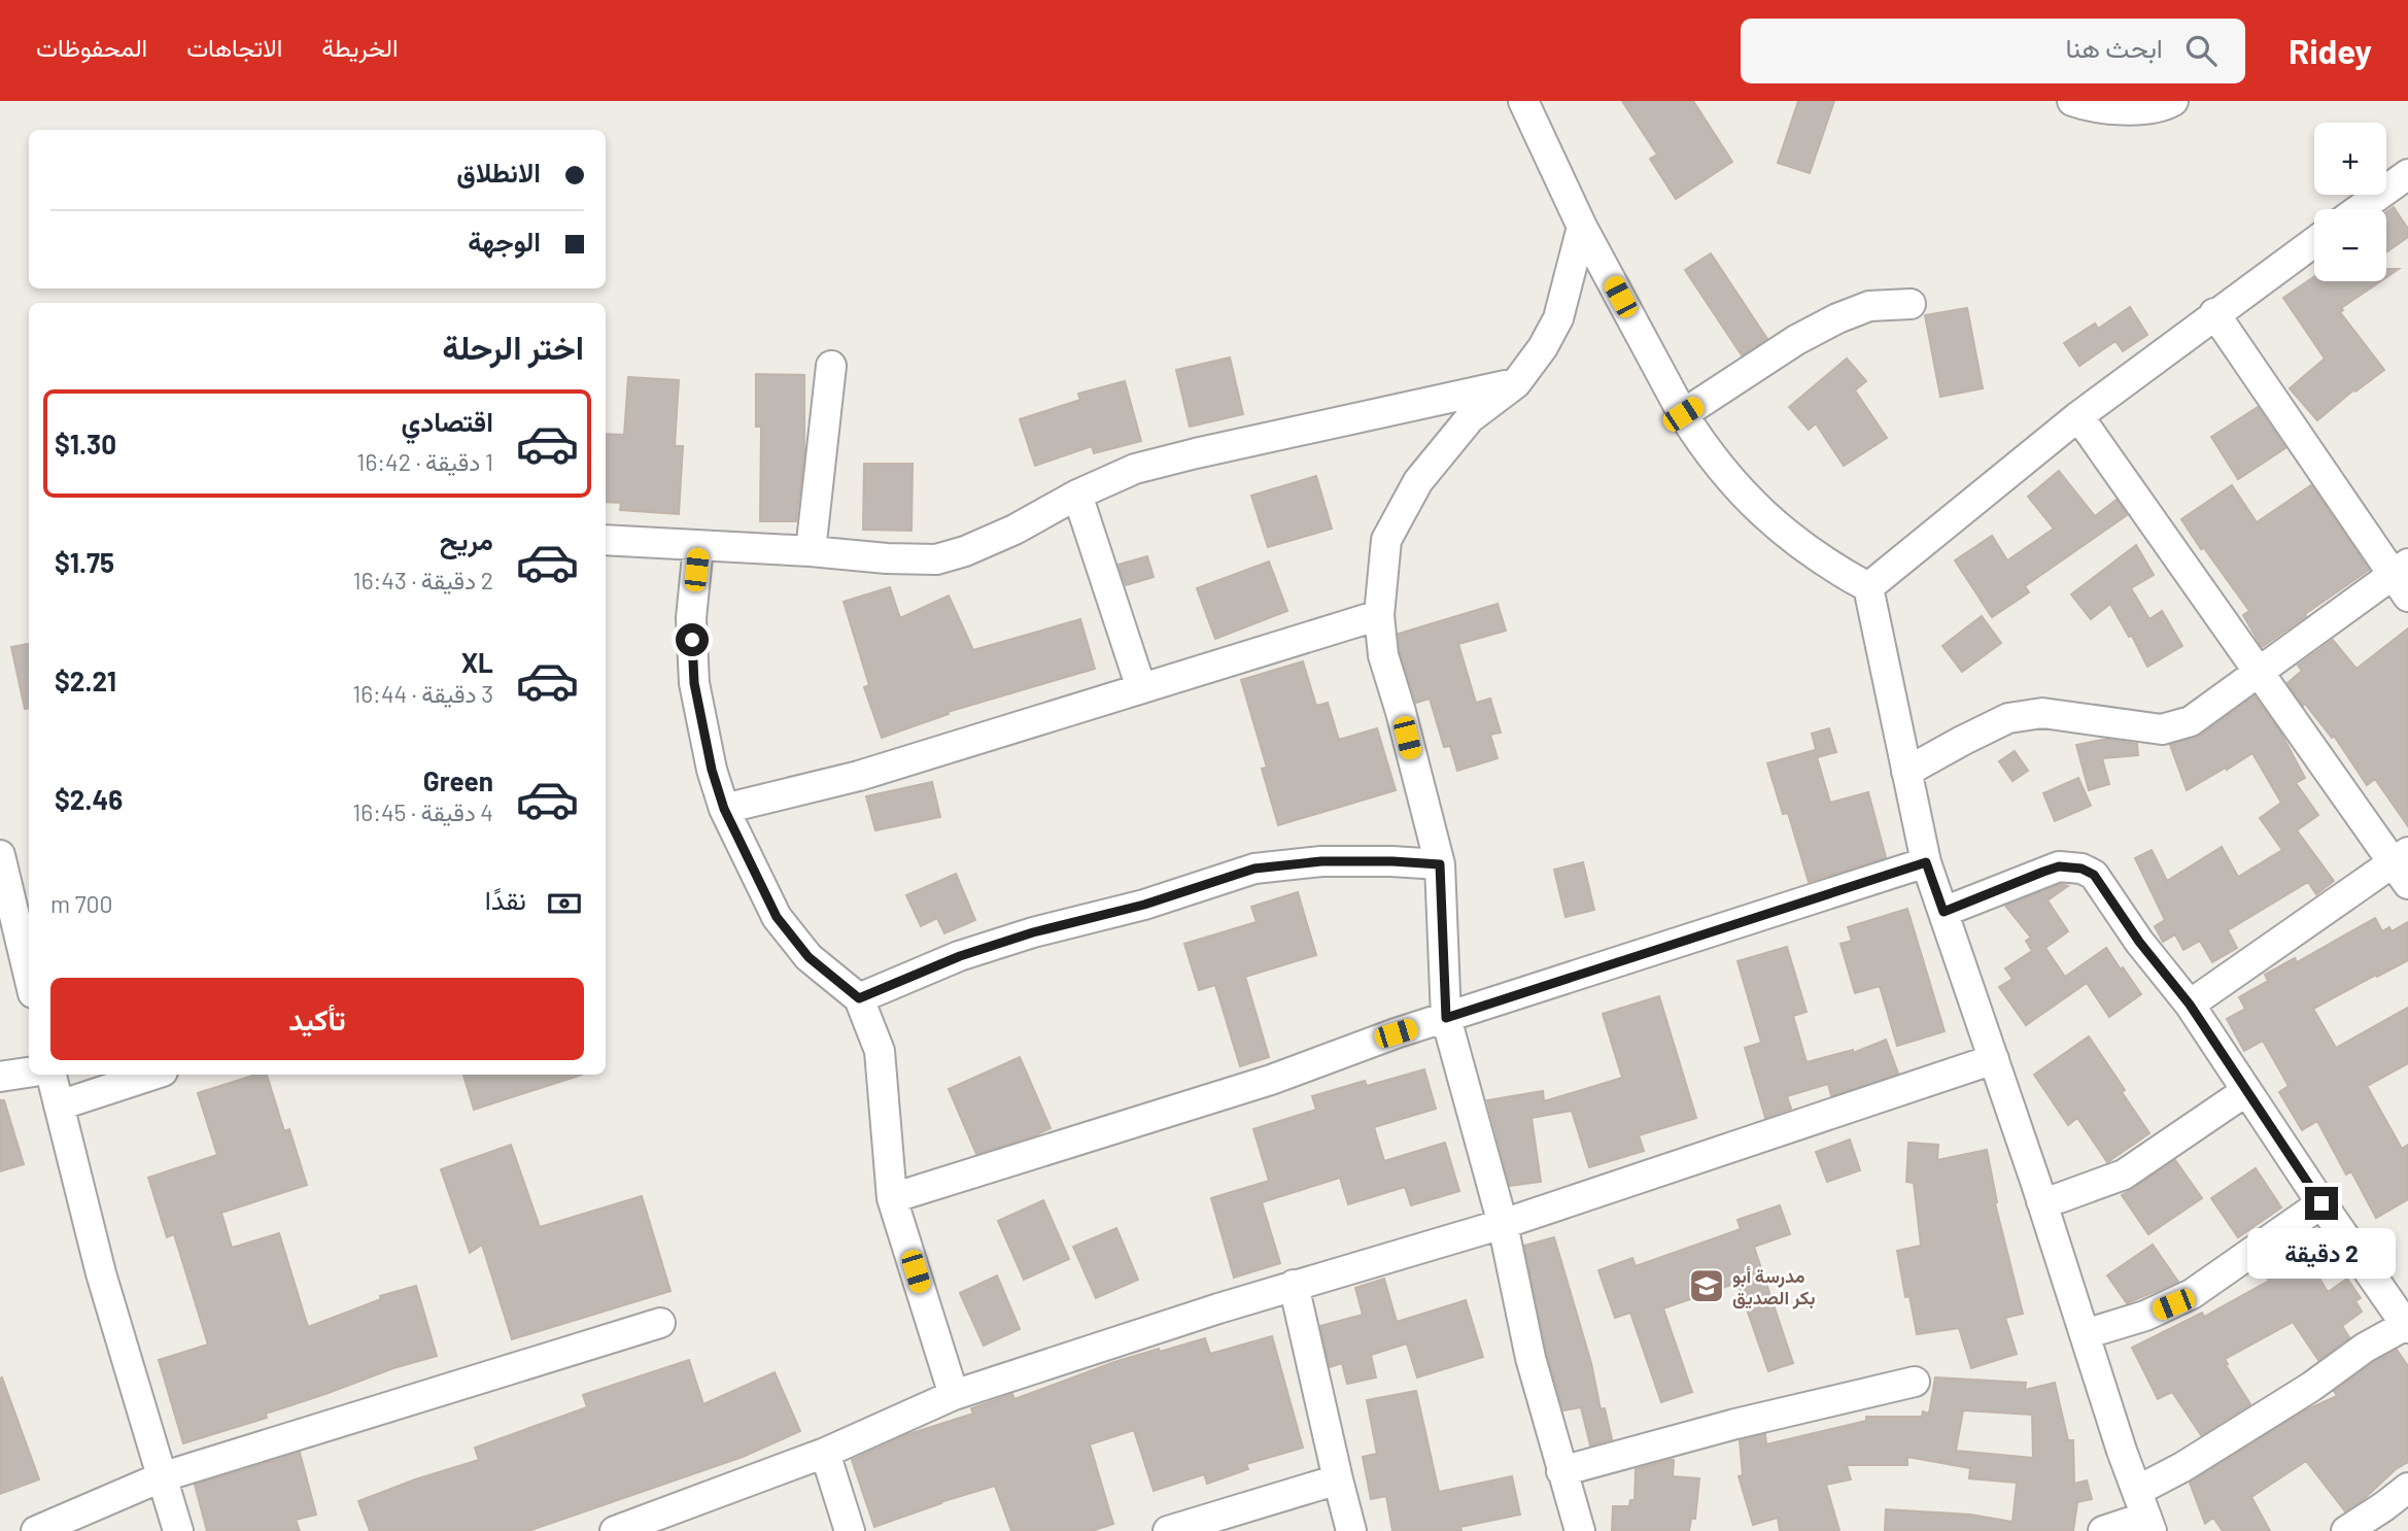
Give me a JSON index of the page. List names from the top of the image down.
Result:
{
  "places": {
    "school or university": ["مدرسة أبو بكر الصديق"]
  },
  "page": {
    "header": "Ridey",
    "search": "ابحث هنا",
    "nav": ["الخريطة", "الاتجاهات", "المحفوظات"],
    "map_buttons": ["+", "−"],
    "banner": ["الانطلاق", "الوجهة"],
    "heading": "اختر الرحلة",
    "list": [
      {
        "name": "اقتصادي",
        "note": "1 دقيقة · 16:42",
        "value": "$1.30"
      },
      {
        "name": "مريح",
        "note": "2 دقيقة · 16:43",
        "value": "$1.75"
      },
      {
        "name": "XL",
        "note": "3 دقيقة · 16:44",
        "value": "$2.21"
      },
      {
        "name": "Green",
        "note": "4 دقيقة · 16:45",
        "value": "$2.46"
      }
    ],
    "pay": ["نقدًا", "700 m"],
    "buttons": "تأكيد",
    "bubble": "2 دقيقة"
  }
}
